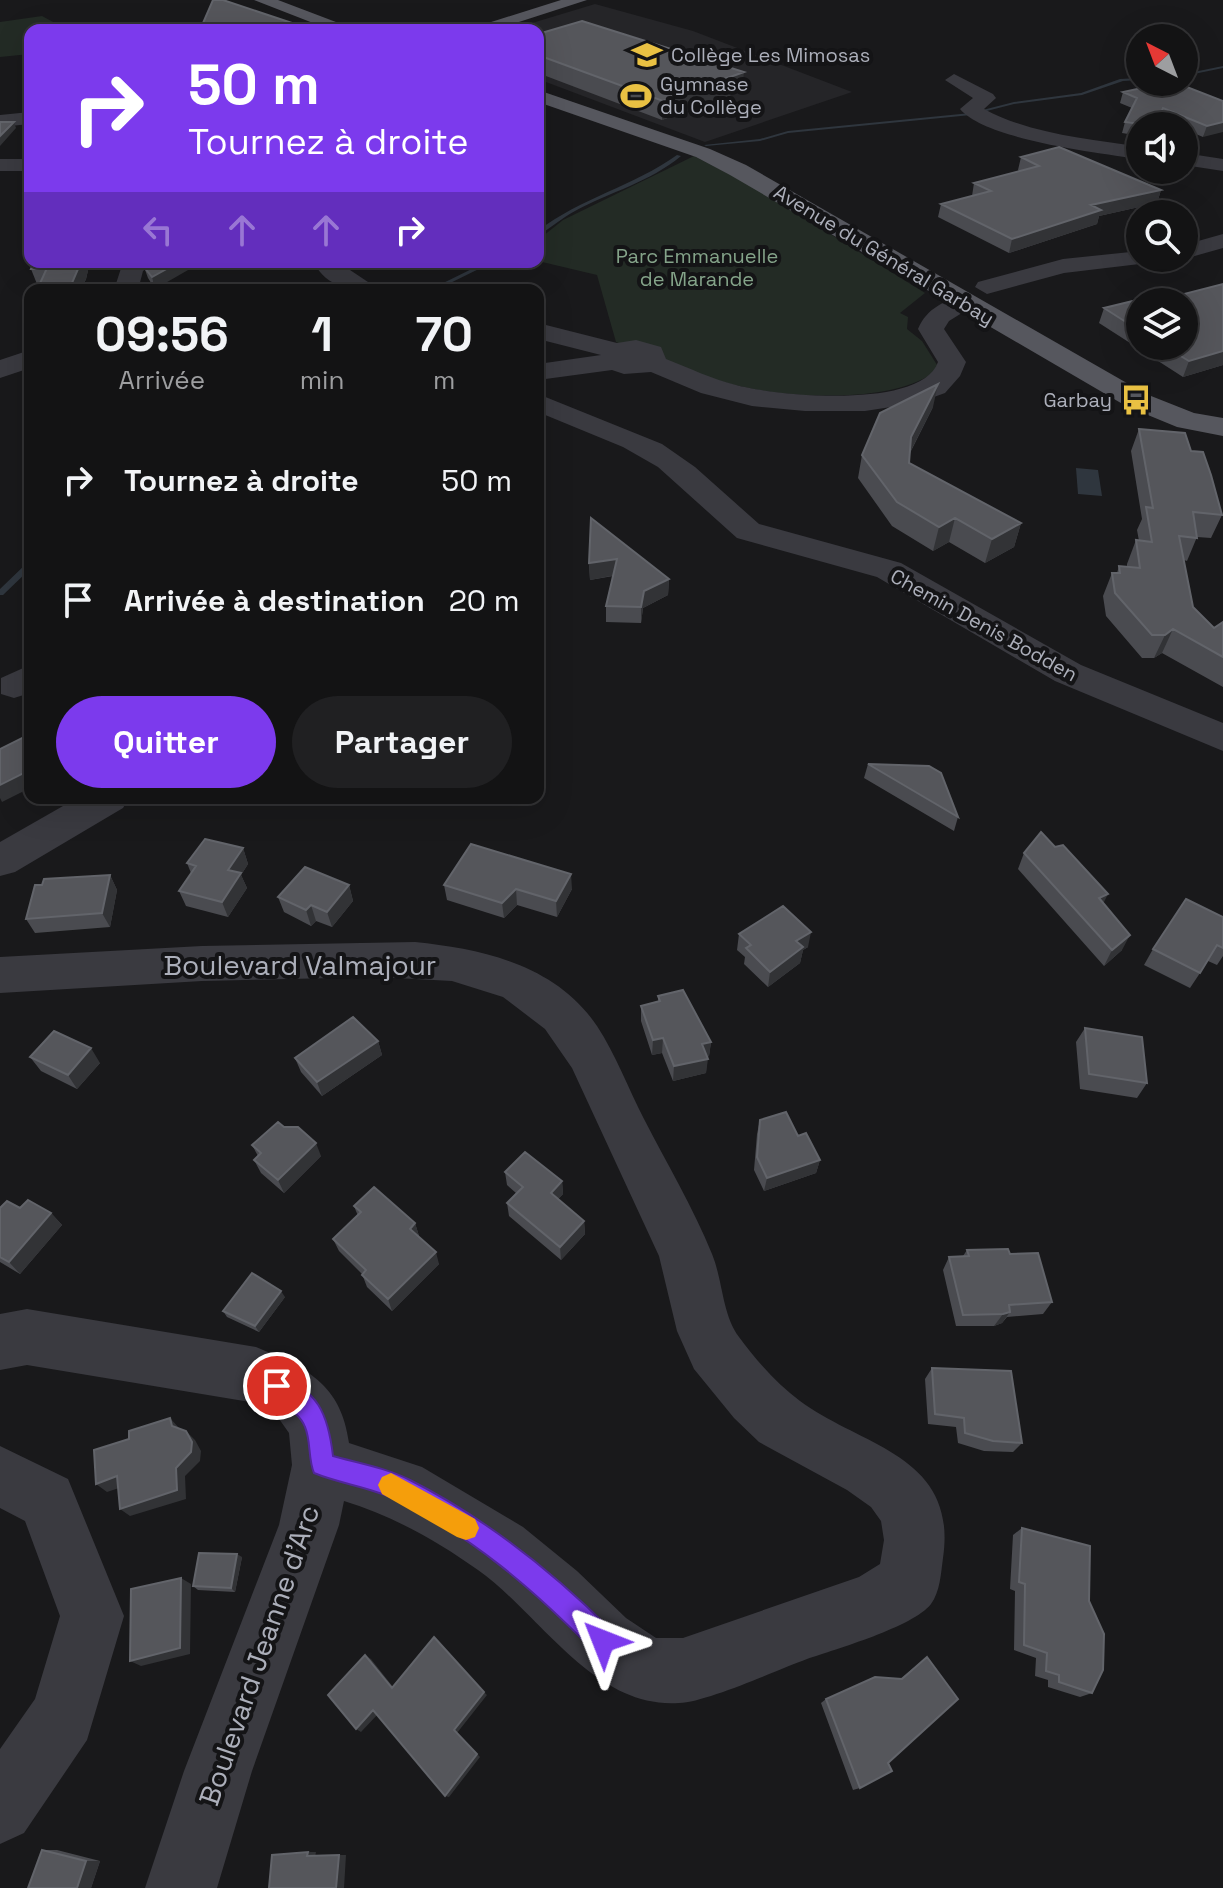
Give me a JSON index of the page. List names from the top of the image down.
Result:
{
  "streets": {
    "main road": ["Avenue du Général Garbay"],
    "street": ["Chemin Denis Bodden", "Boulevard Valmajour", "Boulevard Jeanne d'Arc"]
  },
  "crossings": [
    ["Boulevard Valmajour", "Boulevard Jeanne d'Arc"]
  ],
  "parks": ["Parc Emmanuelle de Marande"],
  "places": {
    "school or university": ["Collège Les Mimosas"],
    "sports": ["Gymnase du Collège"],
    "bus stop": ["Garbay"]
  },
  "north": "top left",
  "page": {
    "turn": ["50 m", "Tournez à droite"],
    "eta": [
      "09:56",
      "Arrivée",
      "1",
      "min",
      "70",
      "m"
    ],
    "list": [
      {
        "name": "Tournez à droite",
        "value": "50 m"
      },
      {
        "name": "Arrivée à destination",
        "value": "20 m"
      }
    ],
    "buttons": ["Quitter", "Partager"]
  }
}
